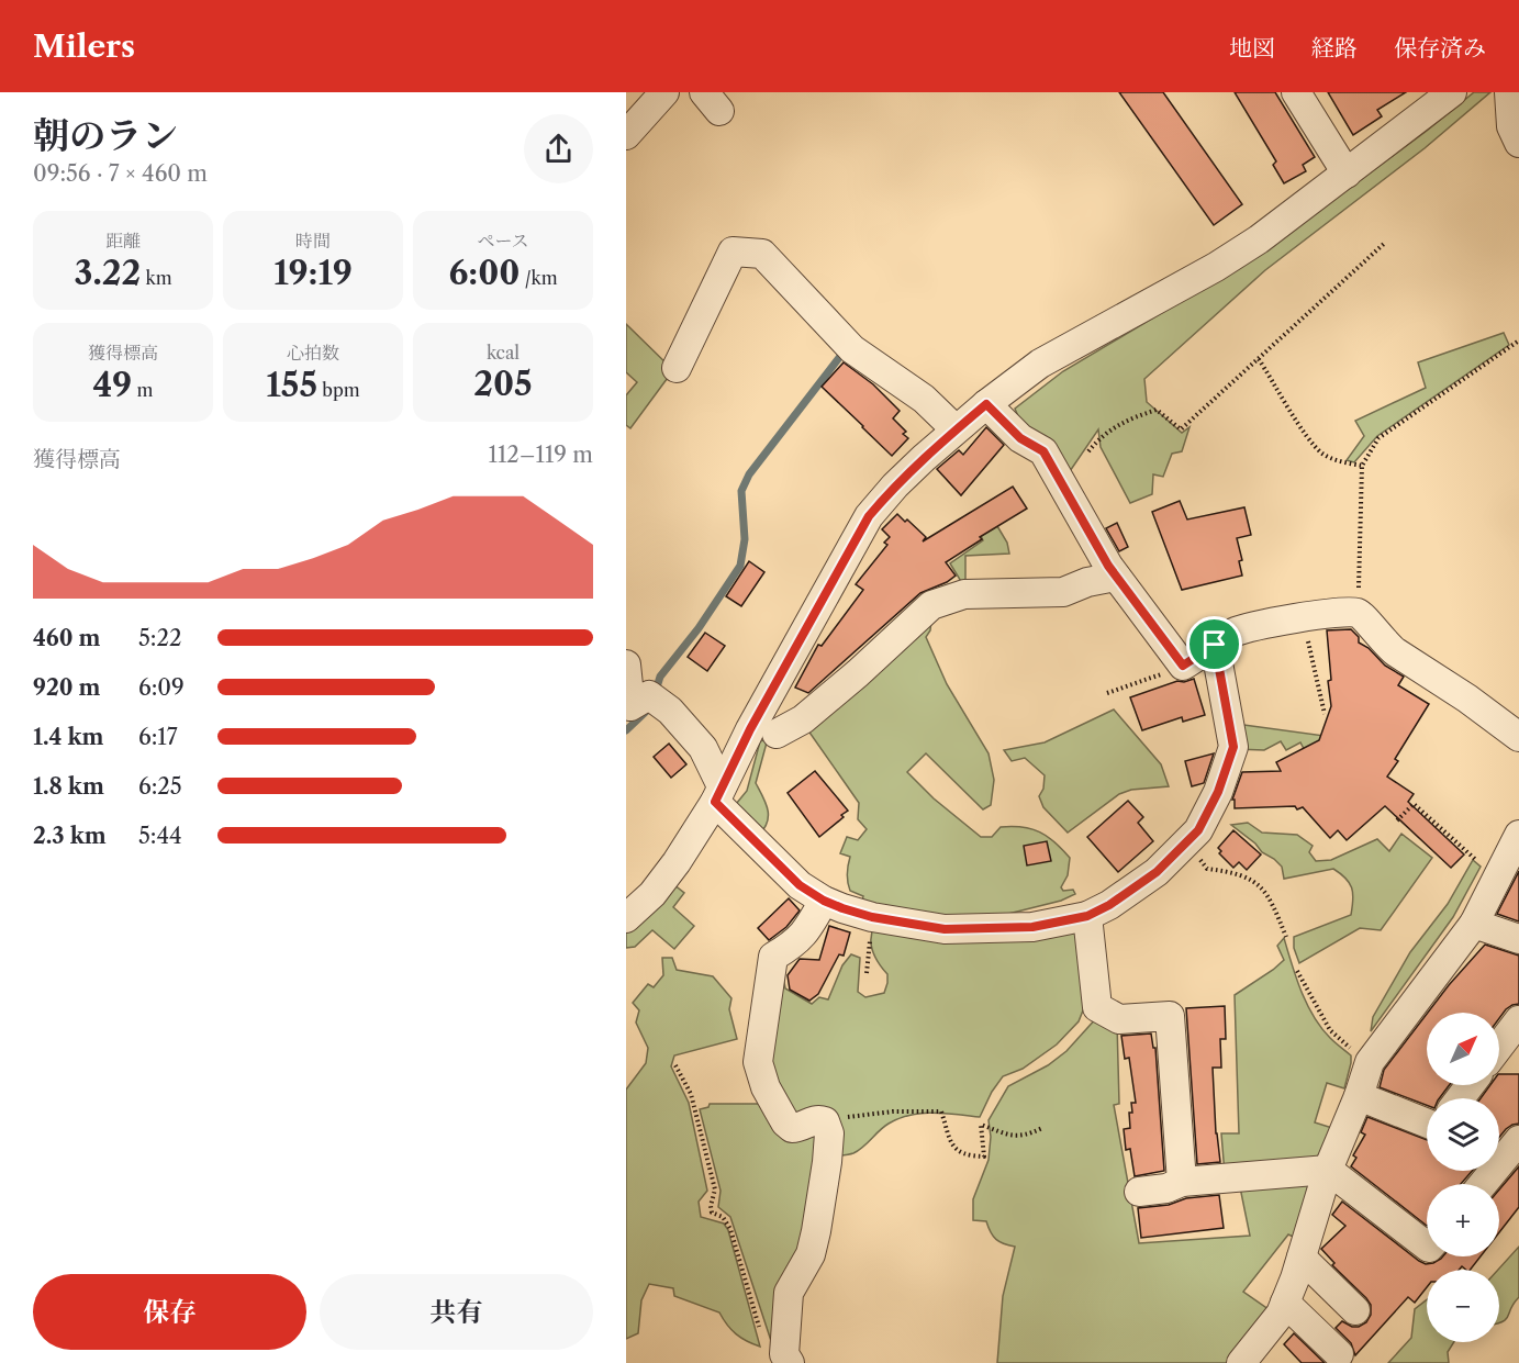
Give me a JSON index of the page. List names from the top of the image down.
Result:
{
  "north": "top right",
  "page": {
    "header": "Milers",
    "nav": ["地図", "経路", "保存済み"],
    "heading": ["朝のラン", "09:56 · 7 × 460 m"],
    "stats": [
      ["距離", "3.22 km"],
      ["時間", "19:19"],
      ["ペース", "6:00 /km"],
      ["獲得標高", "49 m"],
      ["心拍数", "155 bpm"],
      ["kcal", "205"]
    ],
    "chart": ["獲得標高", "112–119 m"],
    "list": [
      {
        "name": "460 m",
        "note": "5:22"
      },
      {
        "name": "920 m",
        "note": "6:09"
      },
      {
        "name": "1.4 km",
        "note": "6:17"
      },
      {
        "name": "1.8 km",
        "note": "6:25"
      },
      {
        "name": "2.3 km",
        "note": "5:44"
      }
    ],
    "map_buttons": ["+", "−"],
    "buttons": ["保存", "共有"]
  }
}
